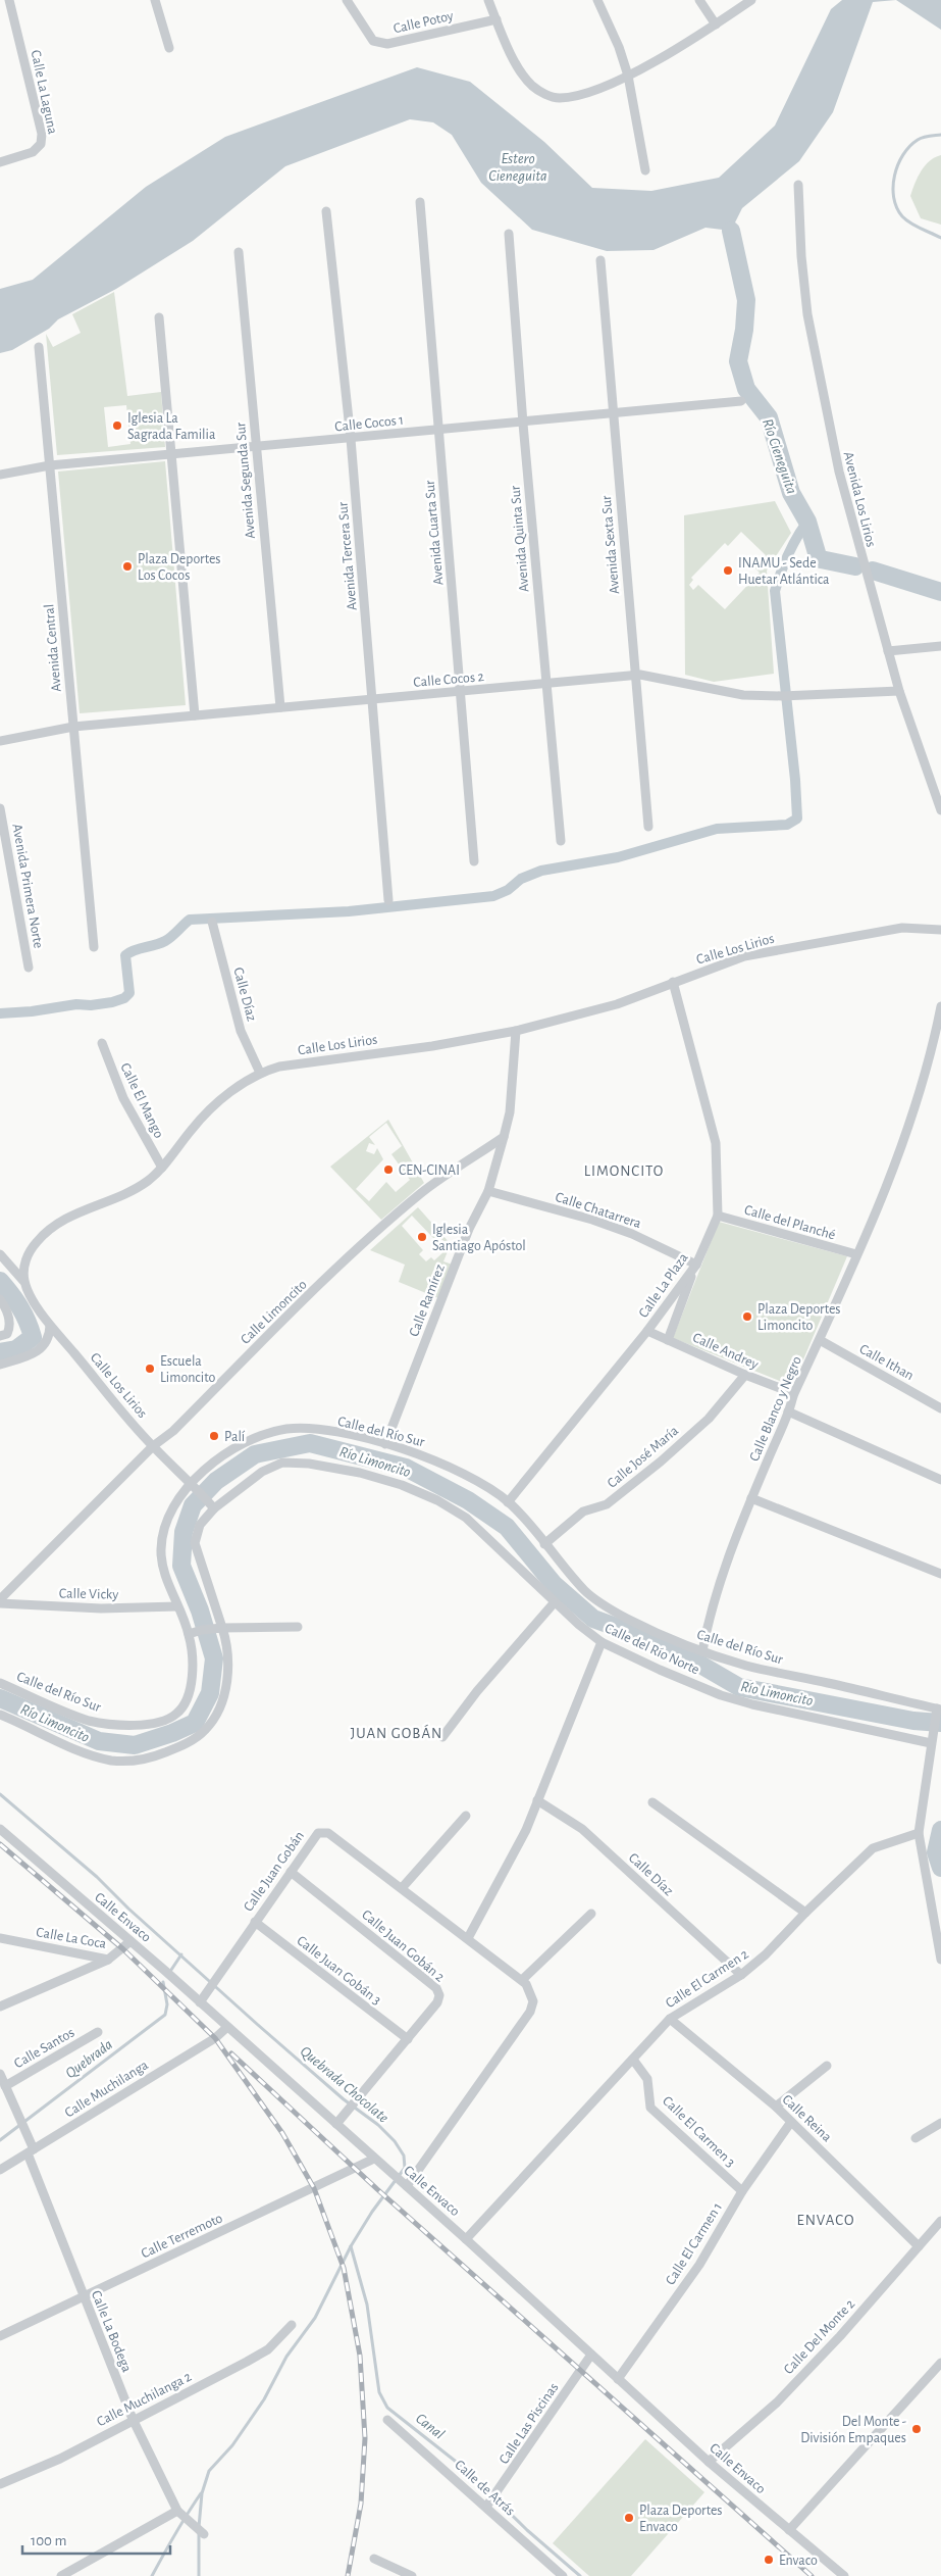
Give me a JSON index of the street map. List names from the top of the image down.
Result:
{
  "streets": {
    "street": [
      "Calle Potoy",
      "Calle La Laguna",
      "Calle Cocos 1",
      "Avenida Segunda Sur",
      "Avenida Los Lirios",
      "Avenida Cuarta Sur",
      "Avenida Quinta Sur",
      "Avenida Sexta Sur",
      "Avenida Tercera Sur",
      "Avenida Central",
      "Calle Cocos 2",
      "Avenida Primera Norte",
      "Calle Los Lirios",
      "Calle Díaz",
      "Calle El Mango",
      "Calle Chatarrera",
      "Calle del Planché",
      "Calle La Plaza",
      "Calle Ramírez",
      "Calle Limoncito",
      "Calle Andrey",
      "Calle Ithan",
      "Calle Blanco y Negro",
      "Calle del Río Sur",
      "Calle José María",
      "Calle Vicky",
      "Calle del Río Norte",
      "Calle Juan Gobán",
      "Calle Envaco",
      "Calle La Coca",
      "Calle Juan Gobán 2",
      "Calle Juan Gobán 3",
      "Calle El Carmen 2",
      "Calle Santos",
      "Calle Muchilanga",
      "Calle Reina",
      "Calle El Carmen 3",
      "Calle Terremoto",
      "Calle El Carmen 1",
      "Calle La Bodega",
      "Calle Del Monte 2",
      "Calle Muchilanga 2",
      "Calle Las Piscinas",
      "Calle de Atrás"
    ]
  },
  "crossings": [
    ["Calle Cocos 1", "Avenida Segunda Sur"],
    ["Calle Cocos 1", "Avenida Cuarta Sur"],
    ["Calle Cocos 1", "Avenida Quinta Sur"],
    ["Calle Cocos 1", "Avenida Sexta Sur"],
    ["Calle Cocos 1", "Avenida Tercera Sur"],
    ["Calle Cocos 1", "Avenida Central"],
    ["Avenida Segunda Sur", "Calle Cocos 2"],
    ["Avenida Los Lirios", "Calle Cocos 2"],
    ["Avenida Cuarta Sur", "Calle Cocos 2"],
    ["Avenida Quinta Sur", "Calle Cocos 2"],
    ["Avenida Sexta Sur", "Calle Cocos 2"],
    ["Avenida Tercera Sur", "Calle Cocos 2"],
    ["Avenida Central", "Calle Cocos 2"],
    ["Calle Los Lirios", "Calle Díaz"],
    ["Calle Los Lirios", "Calle El Mango"],
    ["Calle Los Lirios", "Calle La Plaza"],
    ["Calle Los Lirios", "Calle Limoncito"],
    ["Calle Los Lirios", "Calle del Río Sur"],
    ["Calle Los Lirios", "Calle del Río Norte"],
    ["Calle Díaz", "Calle El Carmen 2"],
    ["Calle Chatarrera", "Calle La Plaza"],
    ["Calle Chatarrera", "Calle Ramírez"],
    ["Calle del Planché", "Calle La Plaza"],
    ["Calle del Planché", "Calle Blanco y Negro"],
    ["Calle La Plaza", "Calle Andrey"],
    ["Calle La Plaza", "Calle del Río Sur"],
    ["Calle Ramírez", "Calle Limoncito"],
    ["Calle Ramírez", "Calle del Río Sur"],
    ["Calle Andrey", "Calle Blanco y Negro"],
    ["Calle Andrey", "Calle José María"],
    ["Calle Ithan", "Calle Blanco y Negro"],
    ["Calle Blanco y Negro", "Calle del Río Sur"],
    ["Calle del Río Sur", "Calle José María"],
    ["Calle del Río Sur", "Calle Vicky"],
    ["Calle Juan Gobán", "Calle Envaco"],
    ["Calle Juan Gobán", "Calle Juan Gobán 2"],
    ["Calle Juan Gobán", "Calle Juan Gobán 3"],
    ["Calle Envaco", "Calle La Coca"],
    ["Calle Envaco", "Calle Juan Gobán 2"],
    ["Calle Envaco", "Calle El Carmen 2"],
    ["Calle Envaco", "Calle Muchilanga"],
    ["Calle Envaco", "Calle Terremoto"],
    ["Calle Envaco", "Calle El Carmen 1"],
    ["Calle Envaco", "Calle Del Monte 2"],
    ["Calle Envaco", "Calle Las Piscinas"],
    ["Calle Juan Gobán 2", "Calle Juan Gobán 3"],
    ["Calle El Carmen 2", "Calle Reina"],
    ["Calle El Carmen 2", "Calle El Carmen 3"],
    ["Calle Santos", "Calle La Bodega"],
    ["Calle Muchilanga", "Calle La Bodega"],
    ["Calle Reina", "Calle El Carmen 1"],
    ["Calle Reina", "Calle Del Monte 2"],
    ["Calle El Carmen 3", "Calle El Carmen 1"],
    ["Calle Terremoto", "Calle La Bodega"],
    ["Calle La Bodega", "Calle Muchilanga 2"],
    ["Calle Las Piscinas", "Calle de Atrás"]
  ],
  "districts": ["LIMONCITO", "JUAN GOBÁN", "ENVACO"],
  "water": [
    "Estero Cieneguita",
    "Río Cieneguita",
    "Río Limoncito",
    "Quebrada",
    "Quebrada Chocolate",
    "Canal"
  ],
  "places": [
    "Iglesia La Sagrada Familia",
    "Plaza Deportes Los Cocos",
    "INAMU - Sede Huetar Atlántica",
    "CEN-CINAI",
    "Iglesia Santiago Apóstol",
    "Plaza Deportes Limoncito",
    "Escuela Limoncito",
    "Palí",
    "Del Monte - División Empaques",
    "Plaza Deportes Envaco",
    "Envaco"
  ],
  "scale_bar": "100 m"
}
